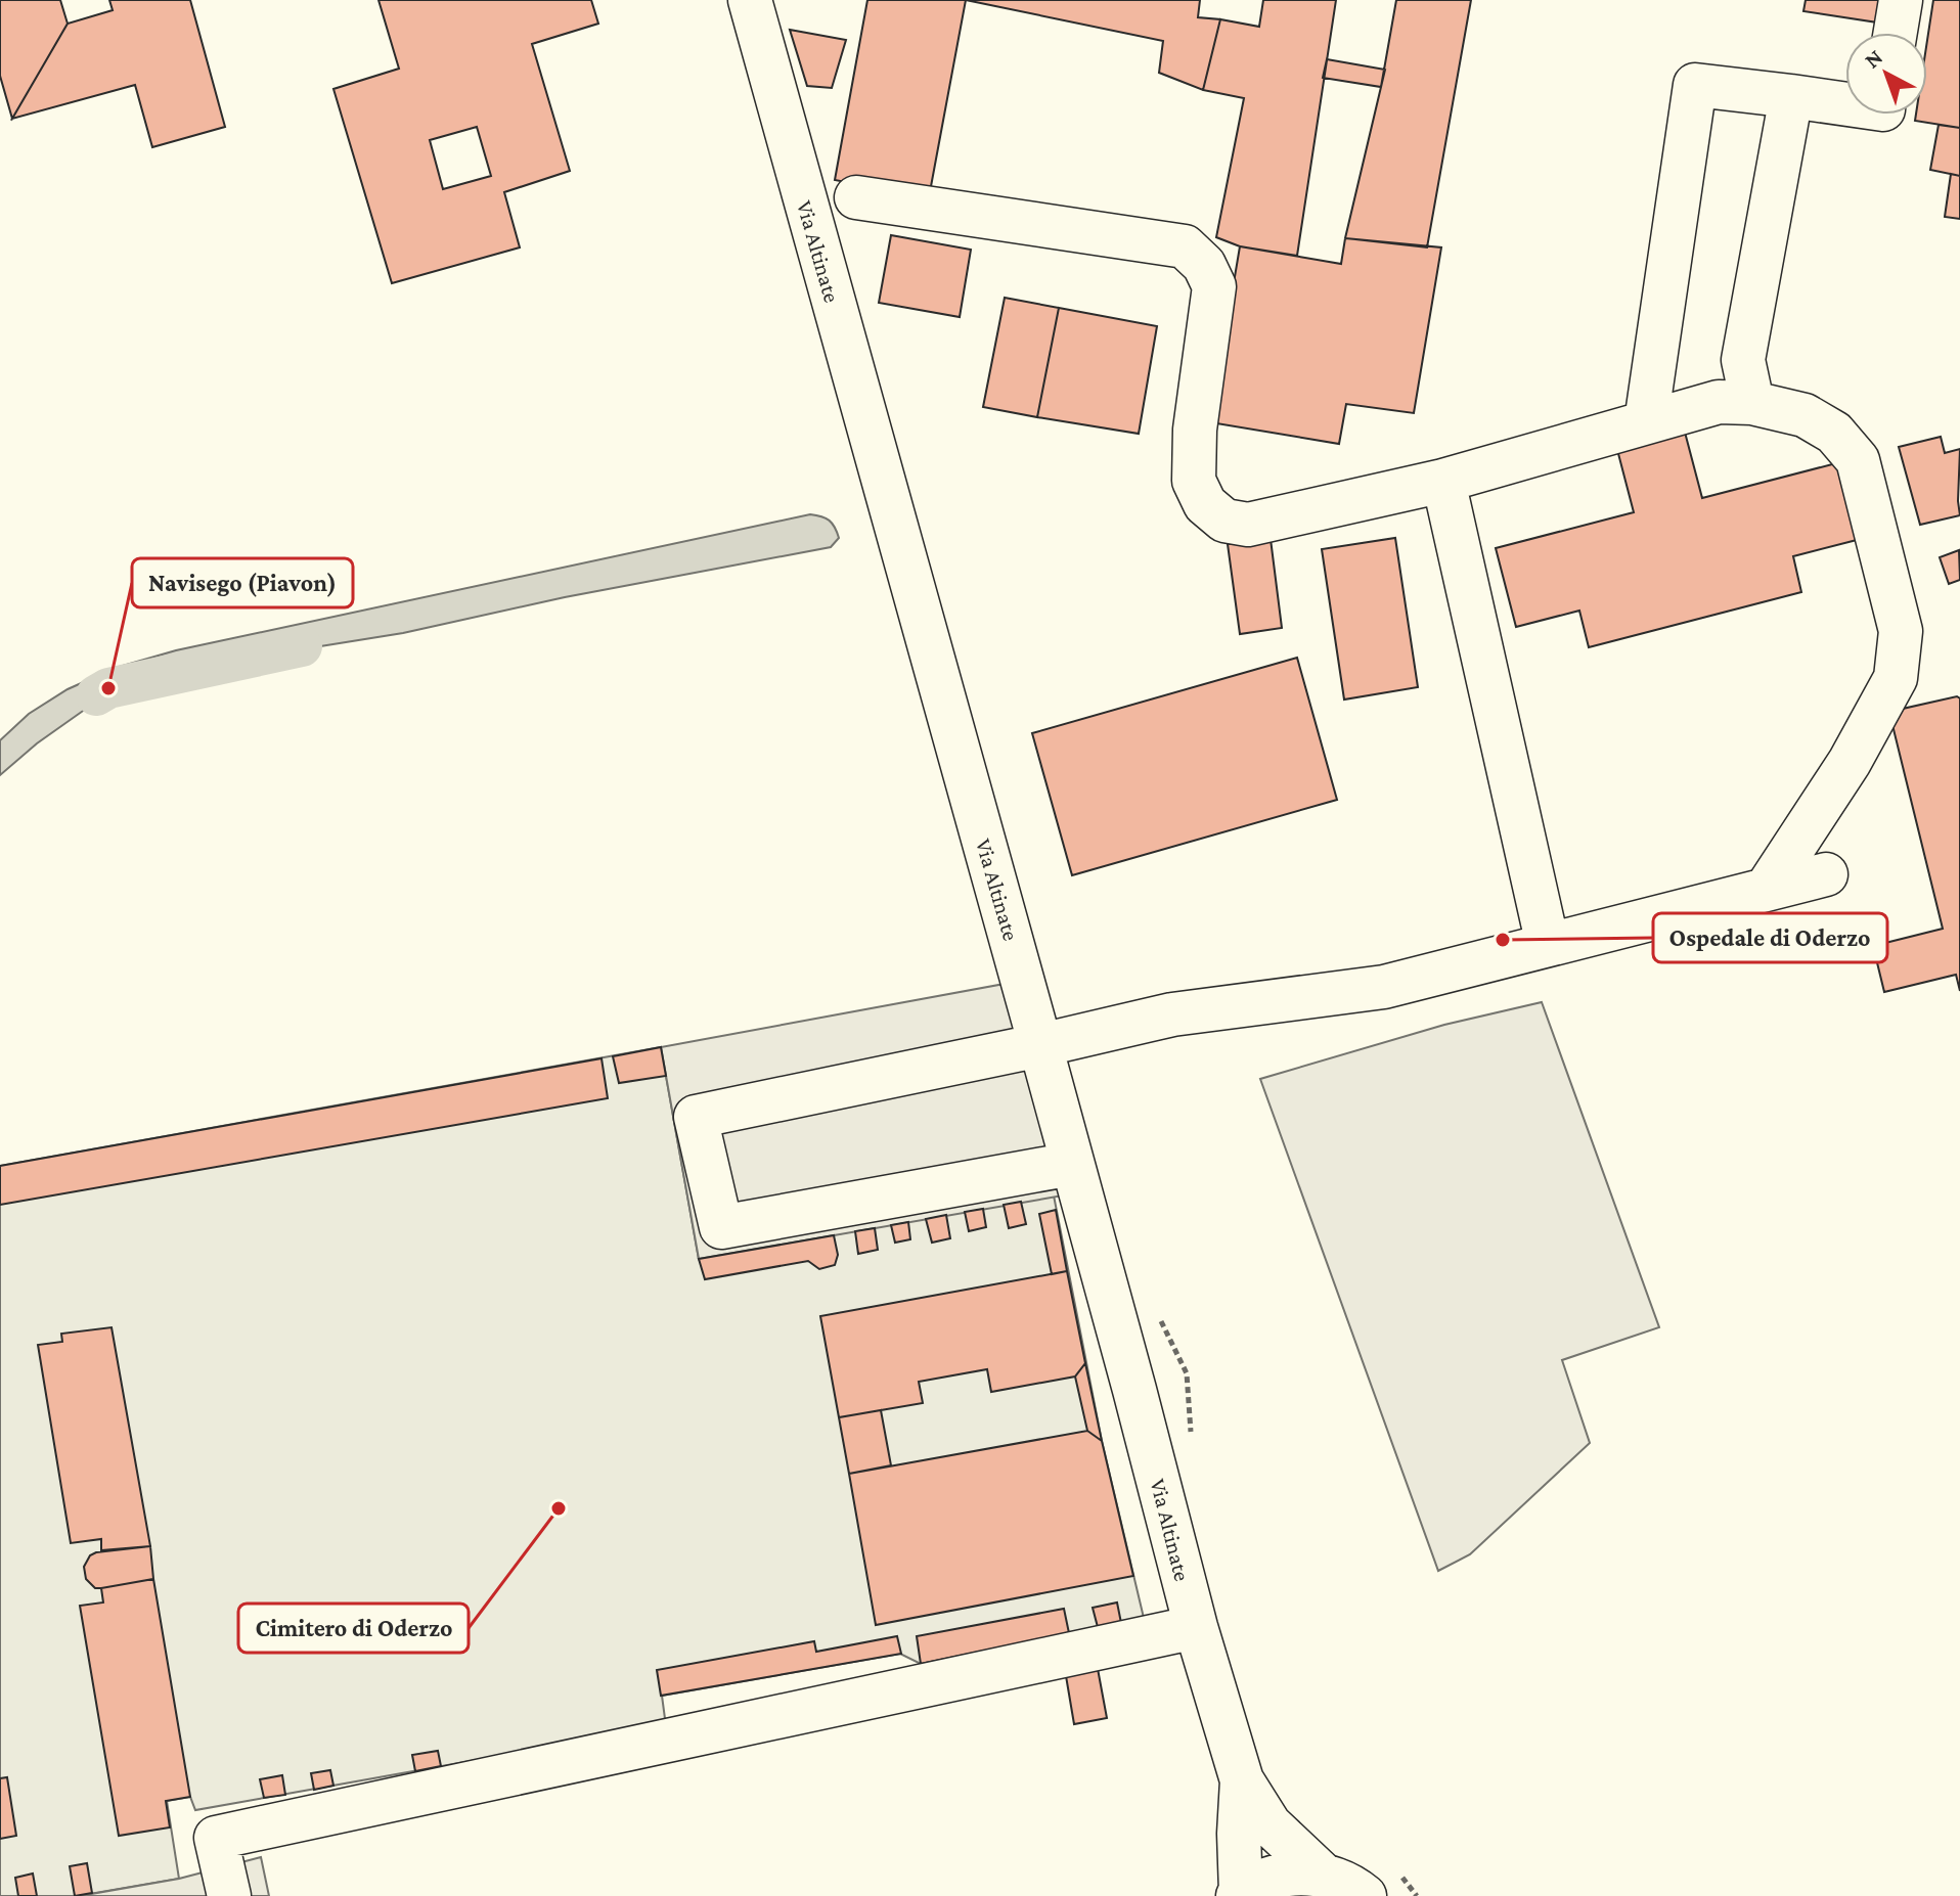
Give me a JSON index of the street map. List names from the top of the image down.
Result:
{
  "streets": {
    "street": ["Via Altinate"]
  },
  "places": ["Navisego (Piavon)", "Ospedale di Oderzo", "Cimitero di Oderzo"],
  "north": "top left"
}
